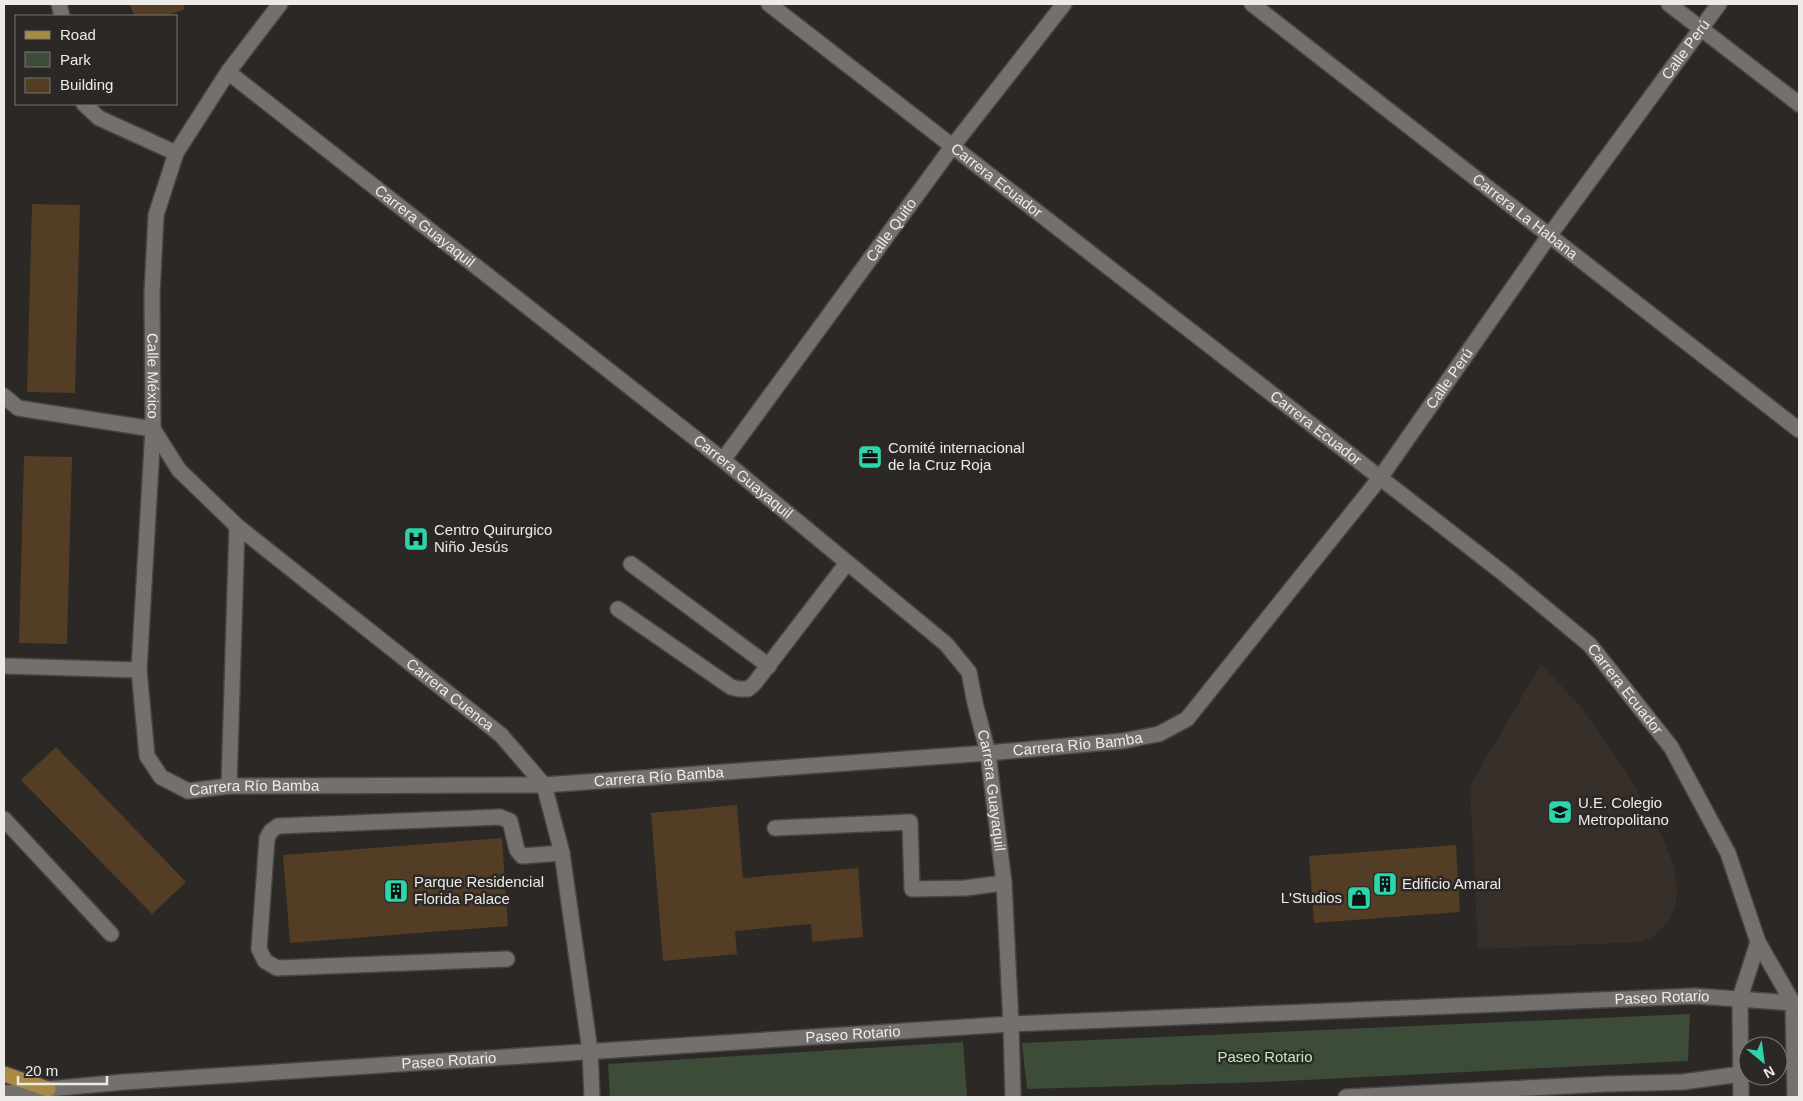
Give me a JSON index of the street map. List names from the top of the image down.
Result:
{
  "streets": {
    "street": [
      "Calle Perú",
      "Carrera Ecuador",
      "Carrera La Habana",
      "Carrera Guayaquil",
      "Calle Quito",
      "Calle México",
      "Carrera Cuenca",
      "Carrera Río Bamba",
      "Paseo Rotario"
    ]
  },
  "crossings": [
    ["Calle Perú", "Carrera Ecuador"],
    ["Calle Perú", "Carrera La Habana"],
    ["Calle Perú", "Carrera Río Bamba"],
    ["Carrera Ecuador", "Calle Quito"],
    ["Carrera Ecuador", "Paseo Rotario"],
    ["Carrera Guayaquil", "Calle Quito"],
    ["Carrera Guayaquil", "Calle México"],
    ["Carrera Guayaquil", "Carrera Río Bamba"],
    ["Carrera Guayaquil", "Paseo Rotario"],
    ["Calle México", "Carrera Cuenca"],
    ["Calle México", "Carrera Río Bamba"],
    ["Carrera Cuenca", "Carrera Río Bamba"],
    ["Carrera Cuenca", "Paseo Rotario"]
  ],
  "parks": ["Paseo Rotario"],
  "places": {
    "office": ["Comité internacional de la Cruz Roja"],
    "hospital": ["Centro Quirurgico Niño Jesús"],
    "school or university": ["U.E. Colegio Metropolitano"],
    "building": ["Edificio Amaral", "Parque Residencial Florida Palace"],
    "shop": ["L'Studios"]
  },
  "legend": ["Road", "Park", "Building"],
  "scale_bar": "20 m",
  "north": "bottom right"
}
